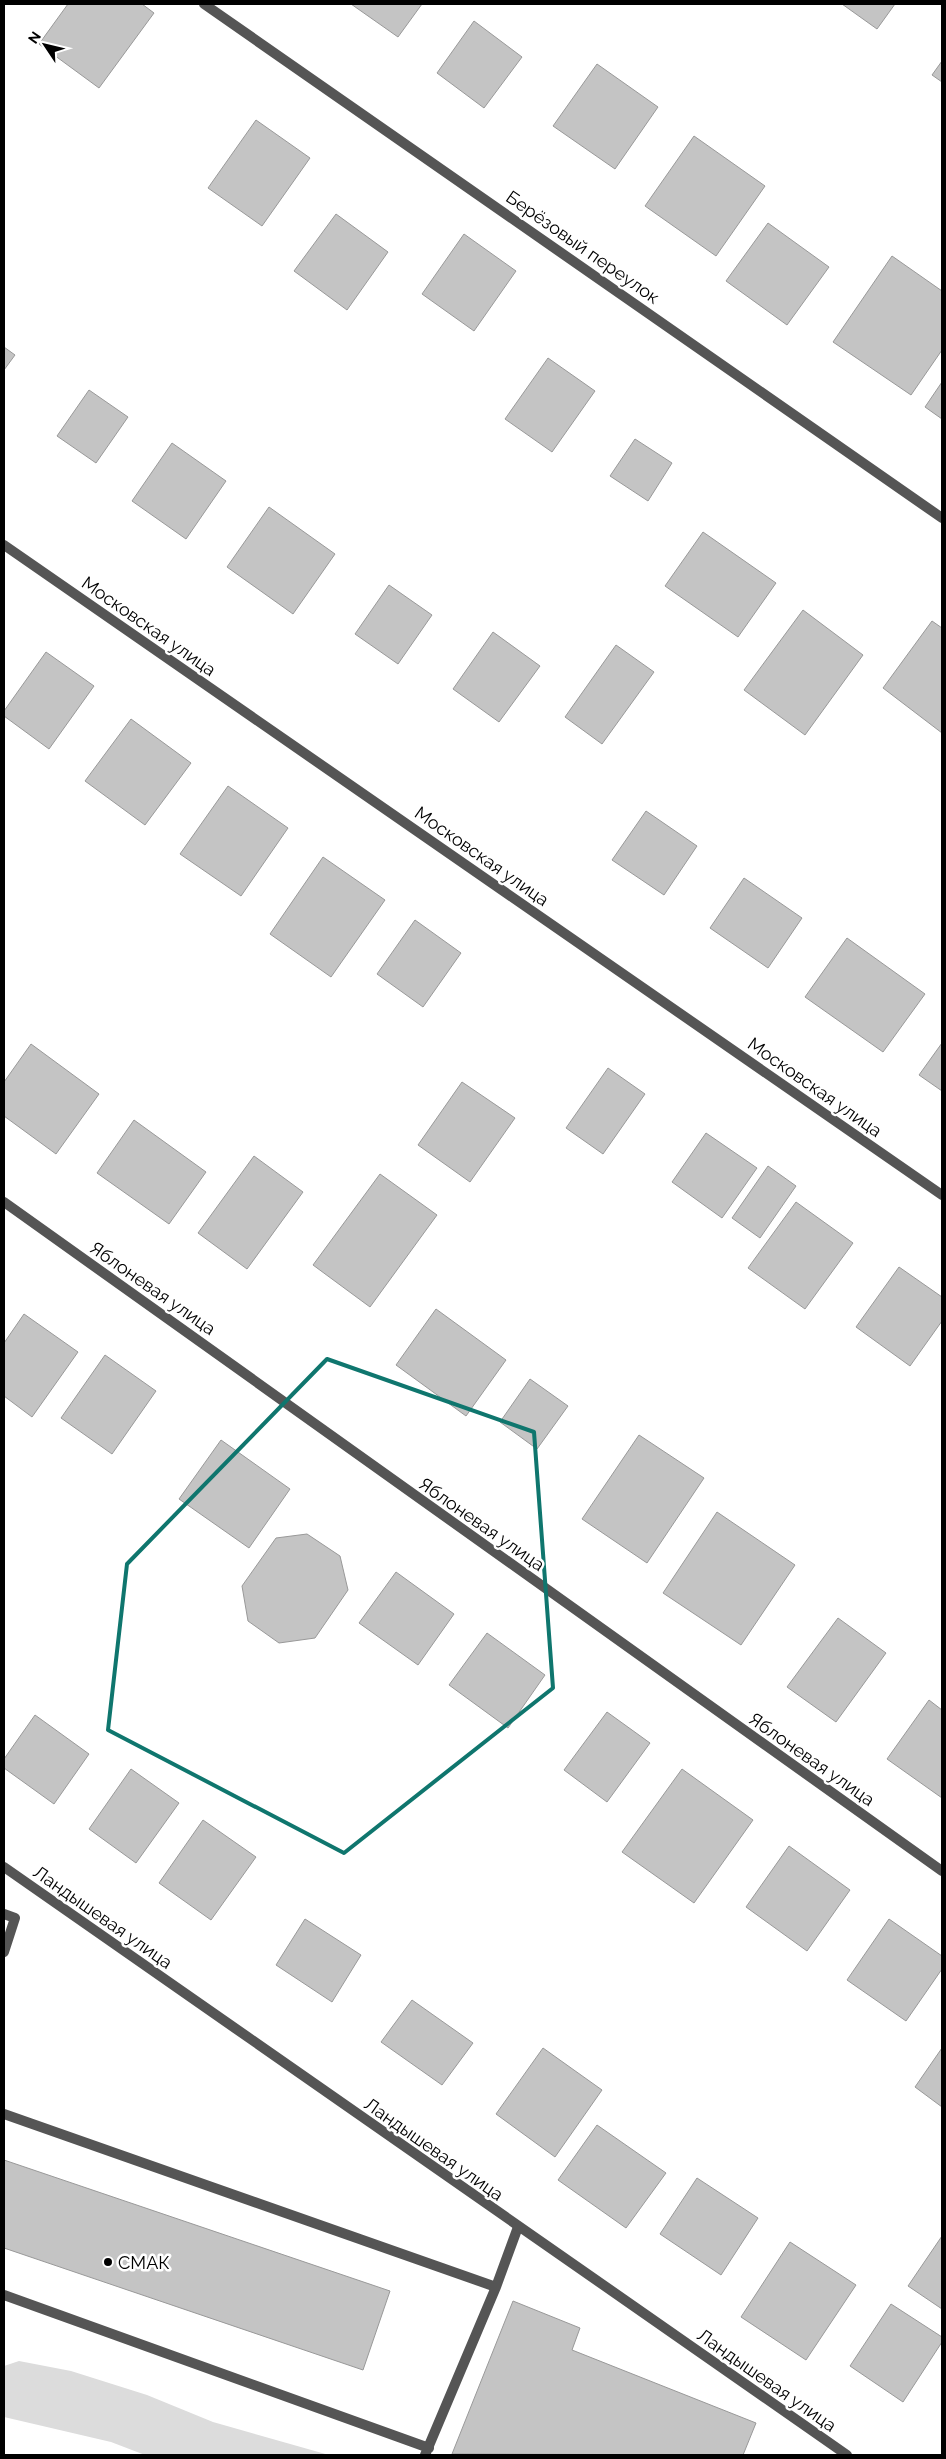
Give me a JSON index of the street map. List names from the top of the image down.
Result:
{
  "streets": {
    "street": [
      "Берёзовый переулок",
      "Московская улица",
      "Яблоневая улица",
      "Ландышевая улица"
    ]
  },
  "places": ["СМАК"],
  "north": "top left"
}
